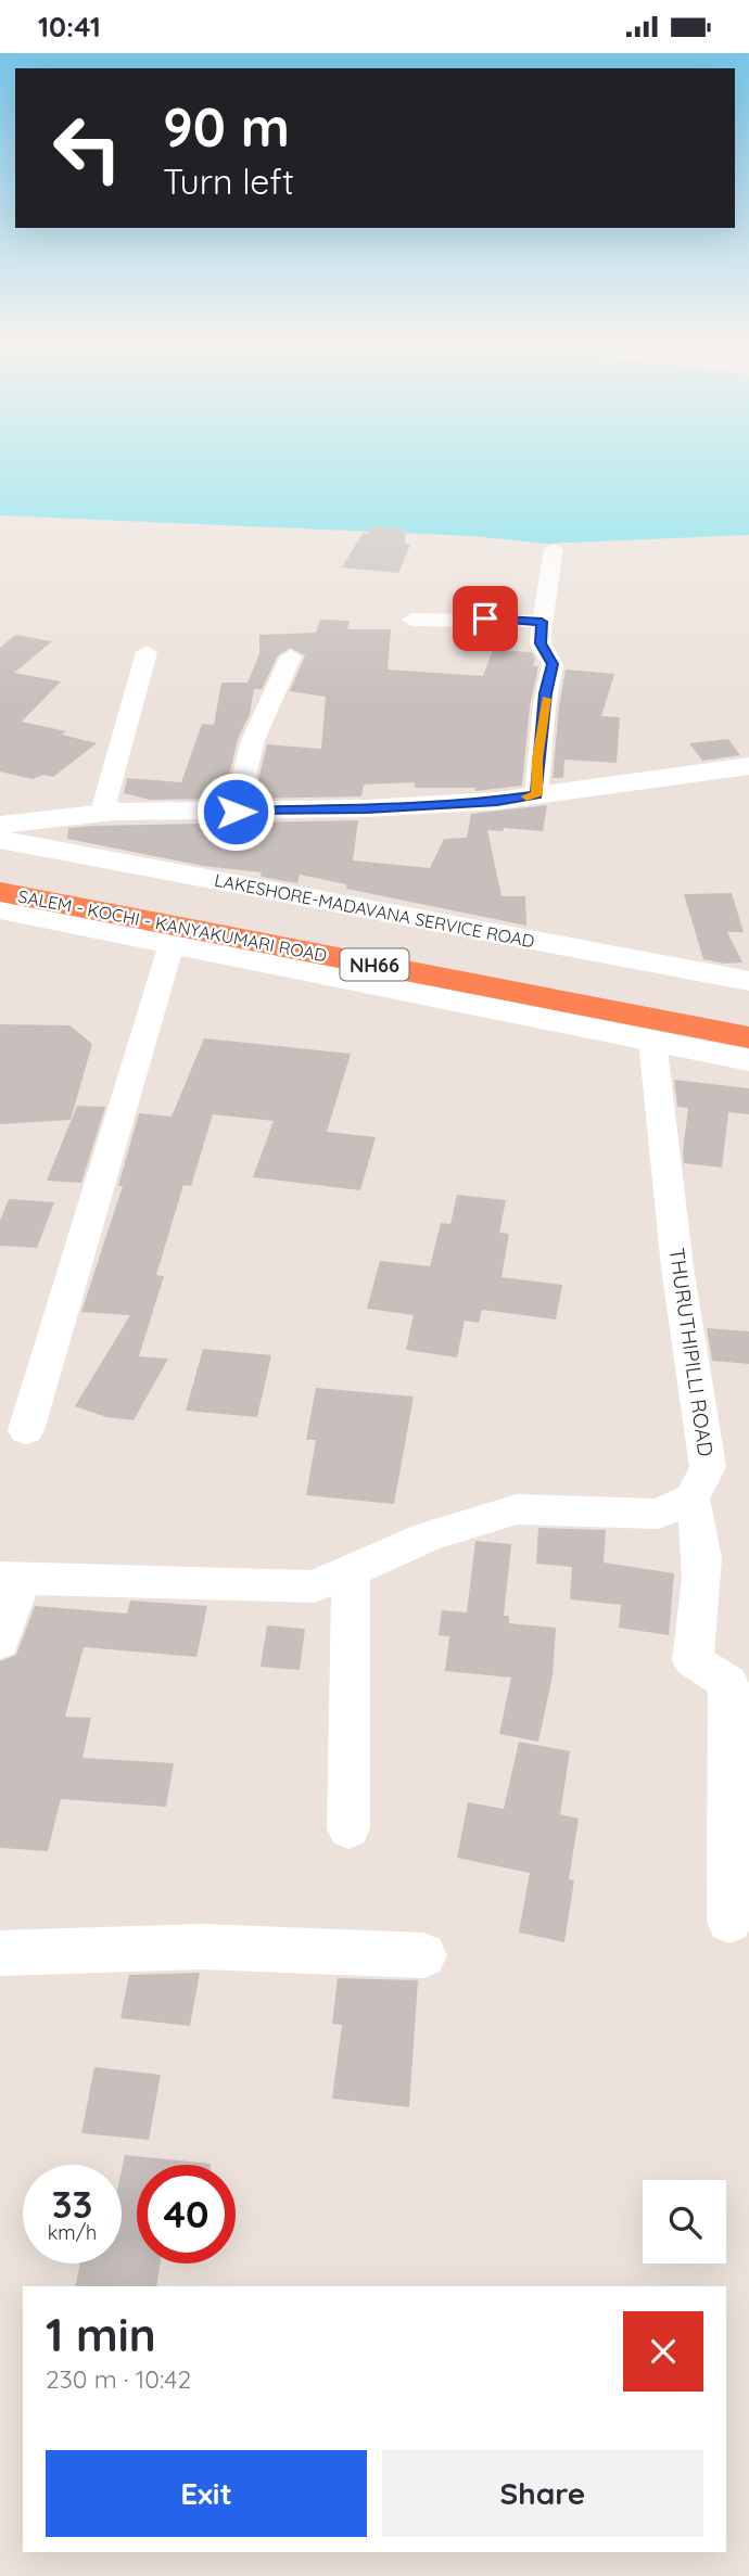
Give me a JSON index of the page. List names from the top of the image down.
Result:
{
  "streets": {
    "highway": ["SALEM - KOCHI - KANYAKUMARI ROAD", "NH66"],
    "street": ["LAKESHORE-MADAVANA SERVICE ROAD", "THURUTHIPILLI ROAD"]
  },
  "page": {
    "status": "10:41",
    "turn": ["90 m", "Turn left"],
    "speed": "33 km/h",
    "limit": "40",
    "heading": ["1 min", "230 m · 10:42"],
    "buttons": ["Exit", "Share"]
  }
}
